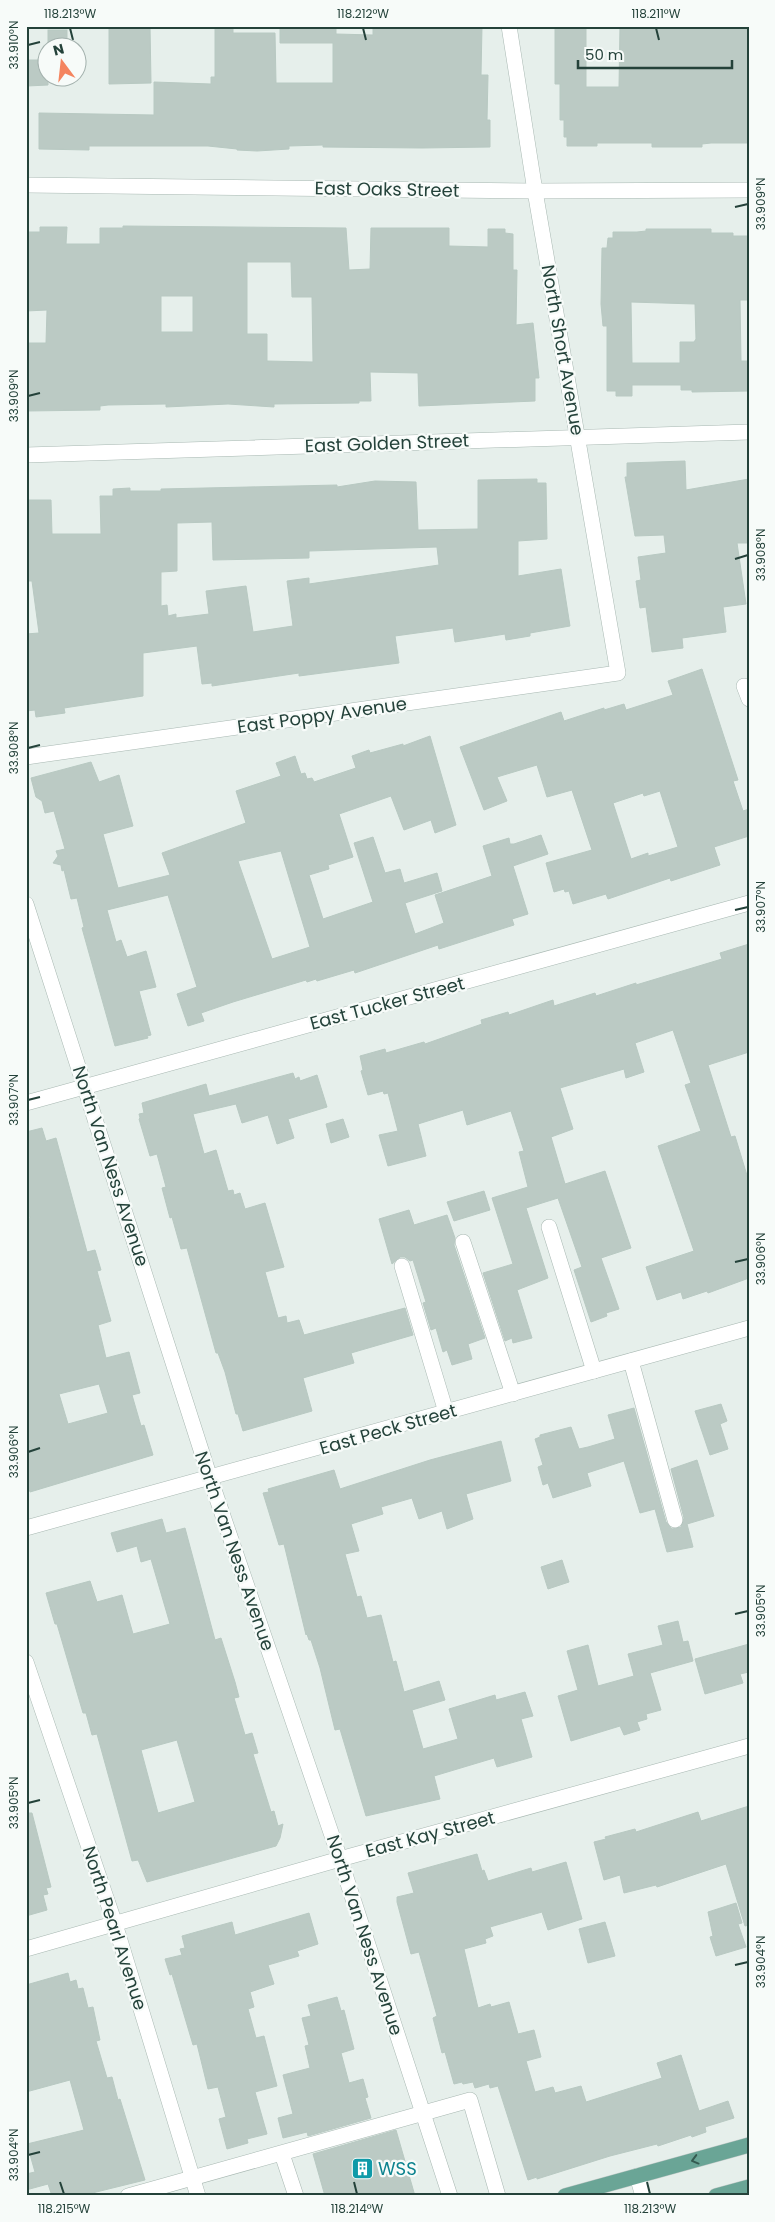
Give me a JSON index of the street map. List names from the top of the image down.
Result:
{
  "streets": {
    "street": [
      "East Oaks Street",
      "North Short Avenue",
      "East Golden Street",
      "East Poppy Avenue",
      "East Tucker Street",
      "North Van Ness Avenue",
      "East Peck Street",
      "East Kay Street",
      "North Pearl Avenue"
    ]
  },
  "crossings": [
    ["East Oaks Street", "North Short Avenue"],
    ["North Short Avenue", "East Golden Street"],
    ["North Short Avenue", "East Poppy Avenue"],
    ["East Tucker Street", "North Van Ness Avenue"],
    ["North Van Ness Avenue", "East Peck Street"],
    ["North Van Ness Avenue", "East Kay Street"],
    ["East Kay Street", "North Pearl Avenue"]
  ],
  "places": {
    "building": ["WSS"]
  },
  "scale_bar": "50 m",
  "north": "top",
  "coordinates": [
    "118.213°W",
    "118.212°W",
    "118.211°W",
    "33.910°N",
    "33.909°N",
    "33.908°N",
    "33.907°N",
    "33.906°N",
    "33.905°N",
    "33.904°N",
    "118.215°W",
    "118.214°W"
  ]
}
